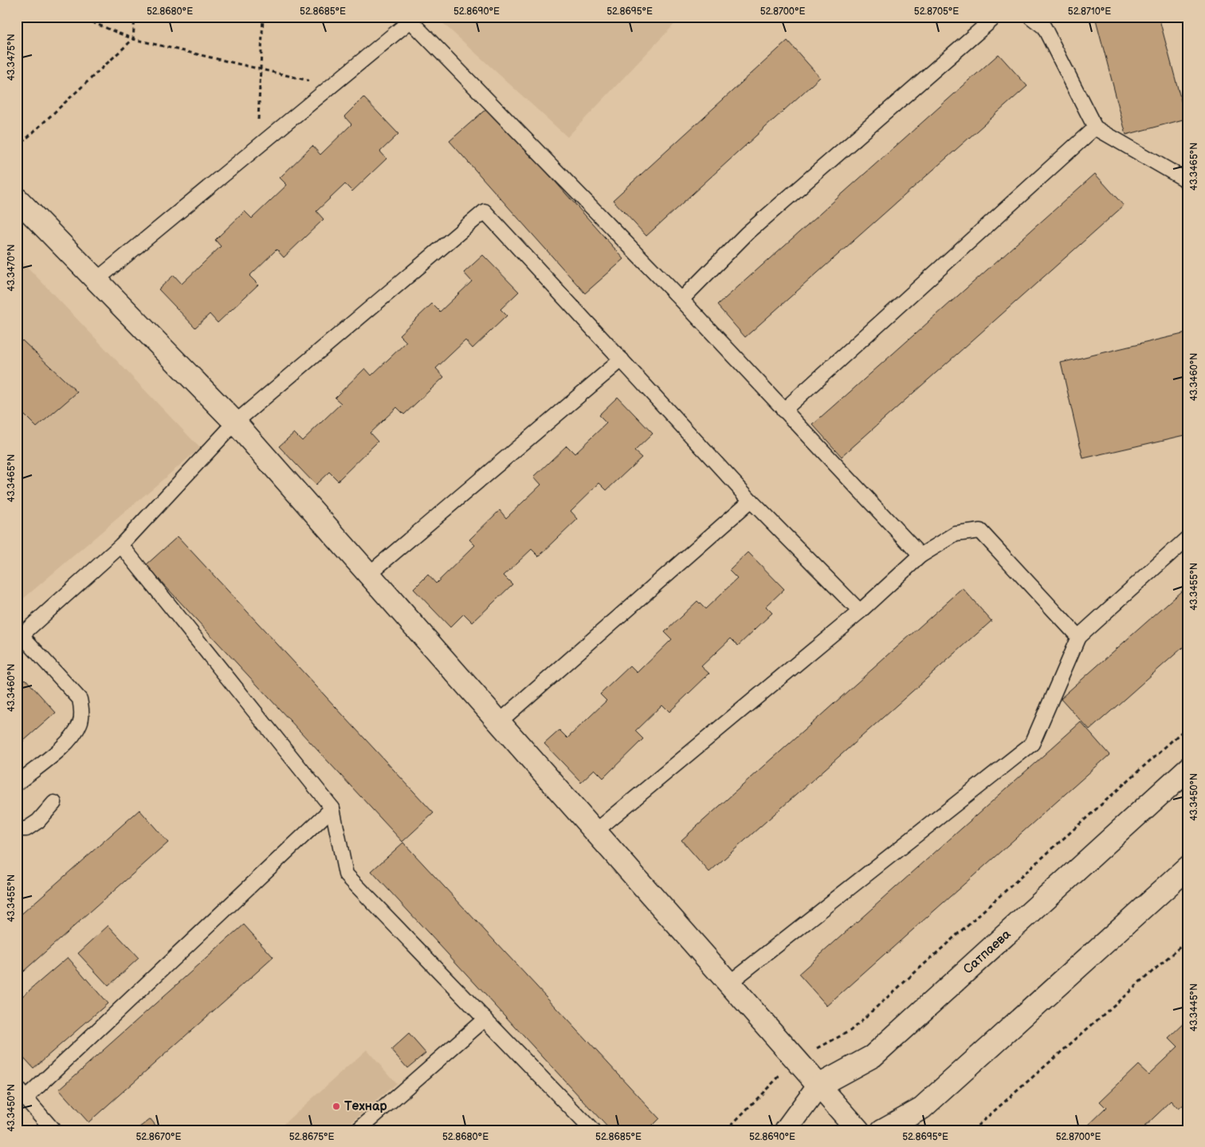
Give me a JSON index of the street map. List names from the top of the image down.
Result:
{
  "streets": {
    "street": ["Сатпаева"]
  },
  "places": ["Технар"],
  "coordinates": [
    "52.8680°E",
    "52.8685°E",
    "52.8690°E",
    "52.8695°E",
    "52.8700°E",
    "52.8705°E",
    "52.8710°E",
    "43.3475°N",
    "43.3465°N",
    "43.3470°N",
    "43.3460°N",
    "43.3455°N",
    "43.3450°N",
    "43.3445°N",
    "52.8670°E",
    "52.8675°E"
  ]
}
